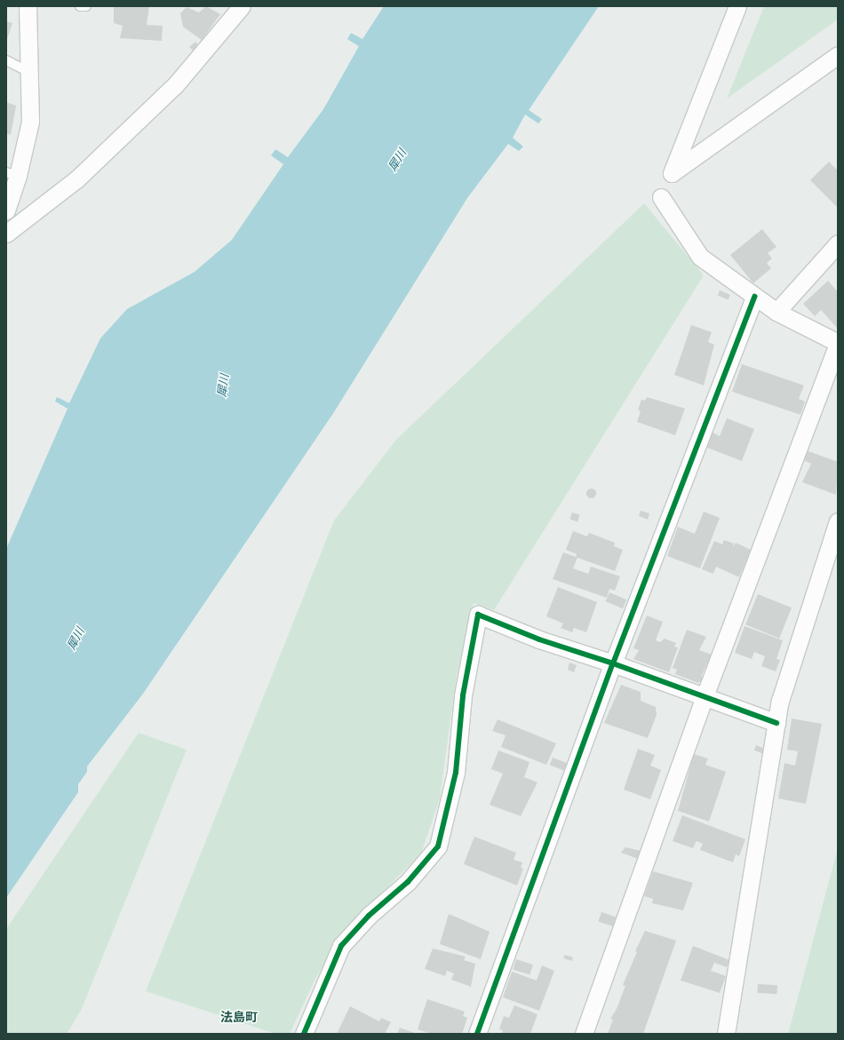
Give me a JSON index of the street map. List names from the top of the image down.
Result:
{
  "districts": ["法島町"],
  "water": ["犀川"]
}
